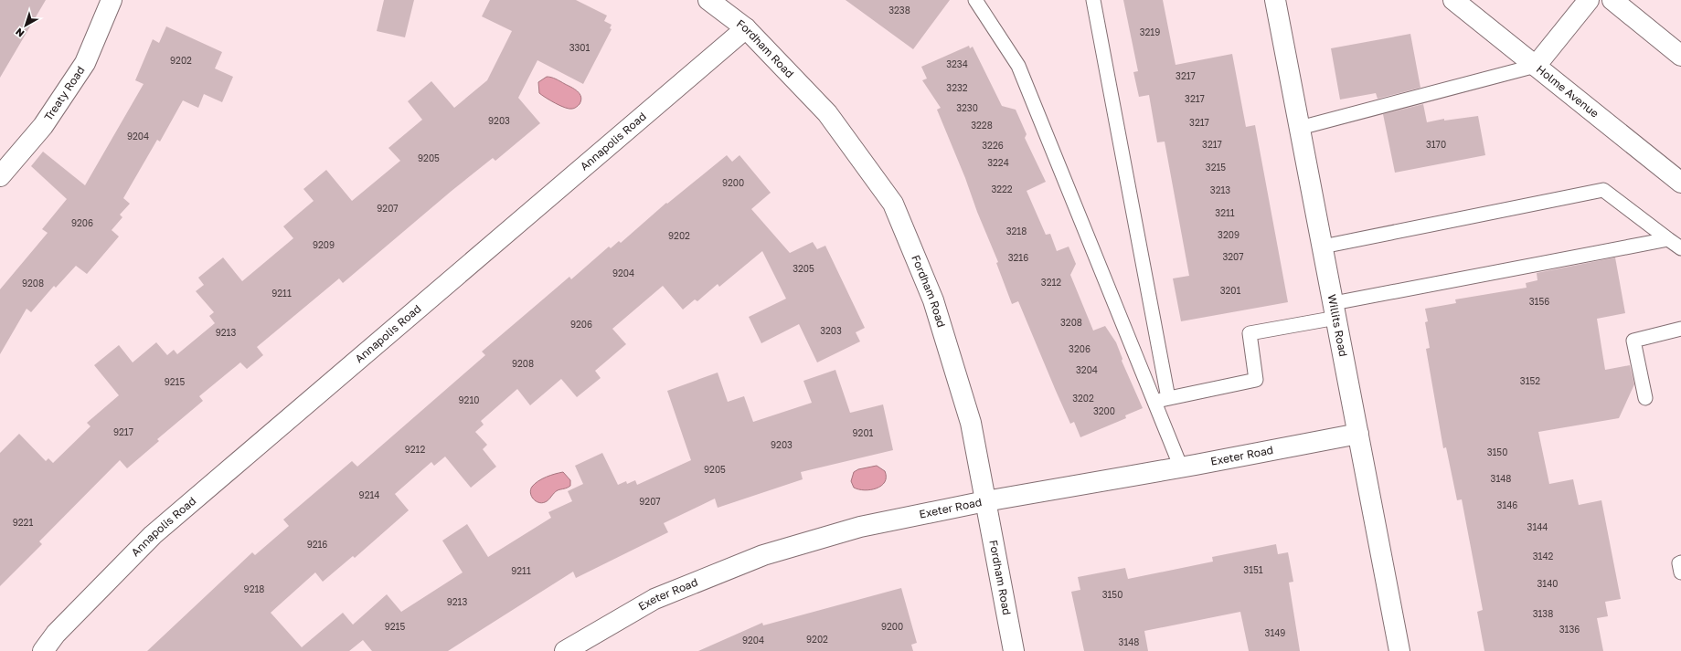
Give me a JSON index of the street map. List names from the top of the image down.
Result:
{
  "streets": {
    "street": [
      "Fordham Road",
      "Holme Avenue",
      "Treaty Road",
      "Annapolis Road",
      "Willits Road",
      "Exeter Road"
    ]
  },
  "crossings": [
    ["Fordham Road", "Annapolis Road"],
    ["Fordham Road", "Exeter Road"],
    ["Willits Road", "Exeter Road"]
  ],
  "house_numbers": [
    "3238",
    "3219",
    "3301",
    "9202",
    "3234",
    "3217",
    "3232",
    "3217",
    "3230",
    "9203",
    "3217",
    "3228",
    "9204",
    "3217",
    "3170",
    "3226",
    "9205",
    "3224",
    "3215",
    "9200",
    "3222",
    "3213",
    "9207",
    "3211",
    "9206",
    "3218",
    "3209",
    "9202",
    "9209",
    "3207",
    "3216",
    "3205",
    "9204",
    "3212",
    "9208",
    "3201",
    "9211",
    "3156",
    "3208",
    "9206",
    "3203",
    "9213",
    "3206",
    "9208",
    "3204",
    "3152",
    "9215",
    "3202",
    "9210",
    "3200",
    "9217",
    "9201",
    "9203",
    "9212",
    "3150",
    "9205",
    "3148",
    "9214",
    "9207",
    "3146",
    "9221",
    "3144",
    "9216",
    "3142",
    "3151",
    "9211",
    "3140",
    "9218",
    "3150",
    "9213",
    "3138",
    "9215",
    "9200",
    "3136",
    "3149",
    "9202",
    "9204",
    "3148"
  ],
  "north": "bottom left"
}
